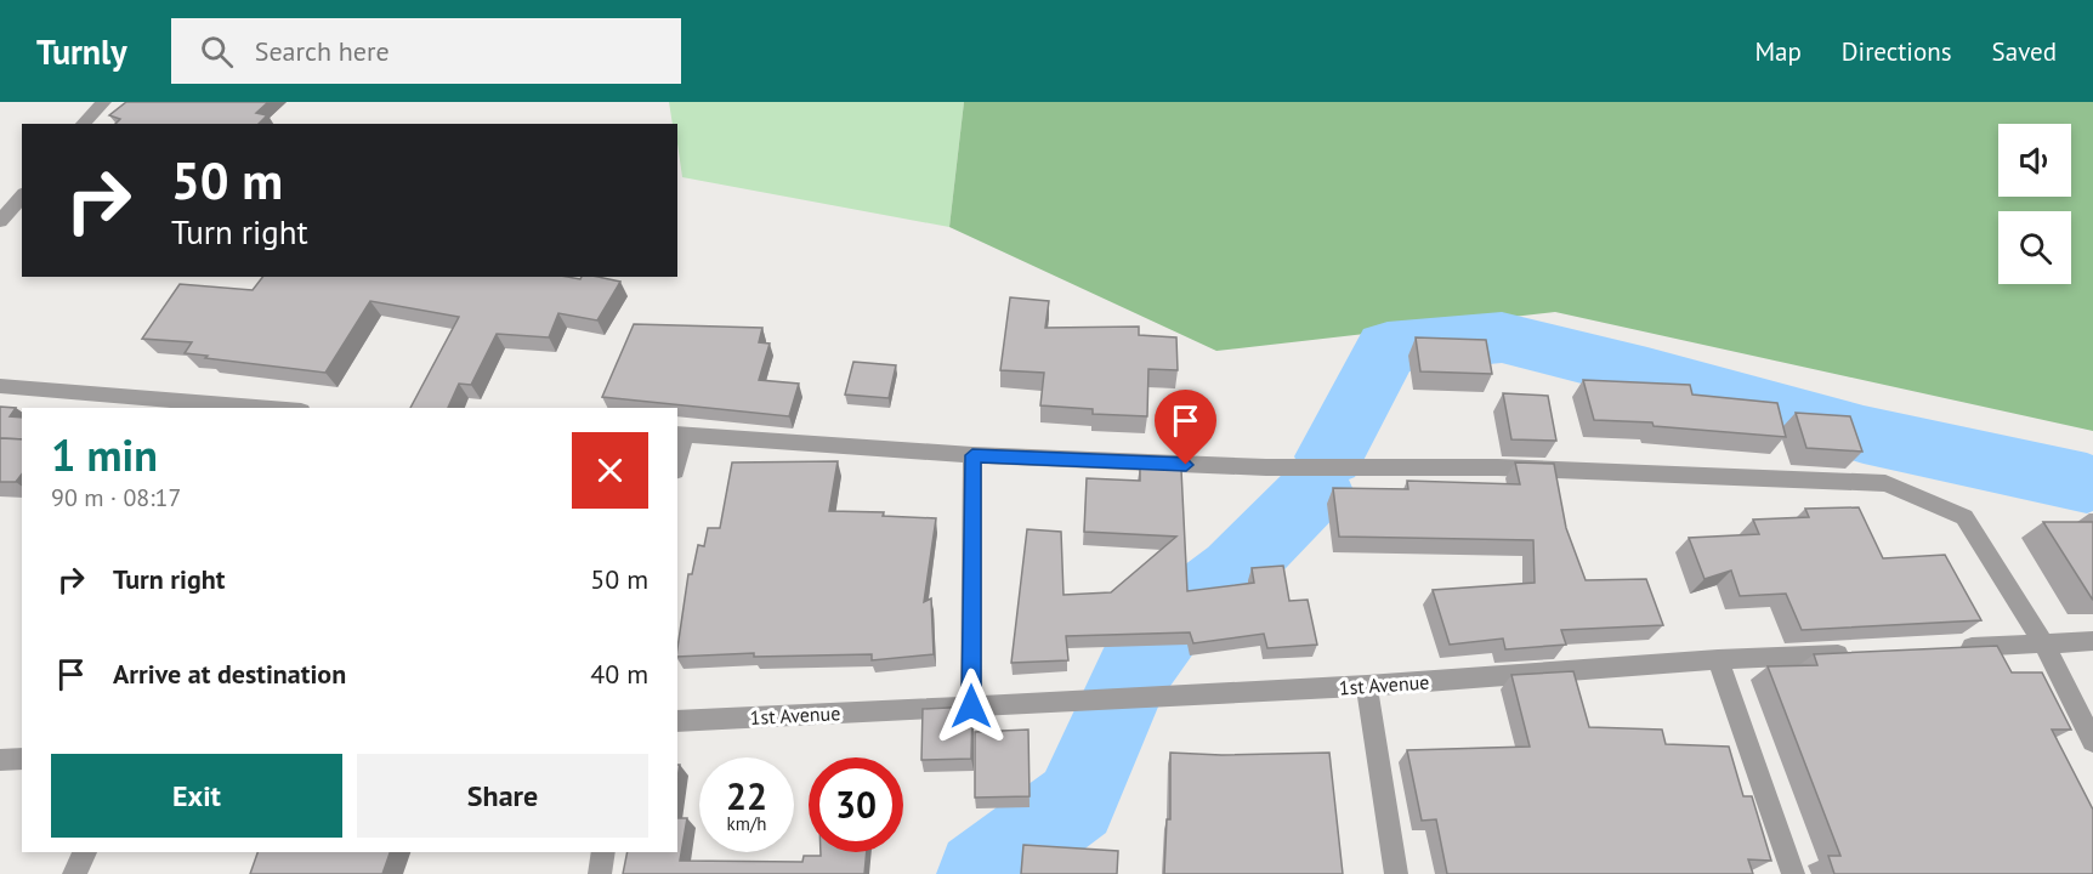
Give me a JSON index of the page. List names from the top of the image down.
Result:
{
  "streets": {
    "street": ["1st Avenue"]
  },
  "page": {
    "header": "Turnly",
    "search": "Search here",
    "nav": ["Map", "Directions", "Saved"],
    "turn": ["50 m", "Turn right"],
    "heading": ["1 min", "90 m · 08:17"],
    "list": [
      {
        "name": "Turn right",
        "value": "50 m"
      },
      {
        "name": "Arrive at destination",
        "value": "40 m"
      }
    ],
    "buttons": ["Exit", "Share"],
    "speed": "22 km/h",
    "limit": "30"
  }
}
